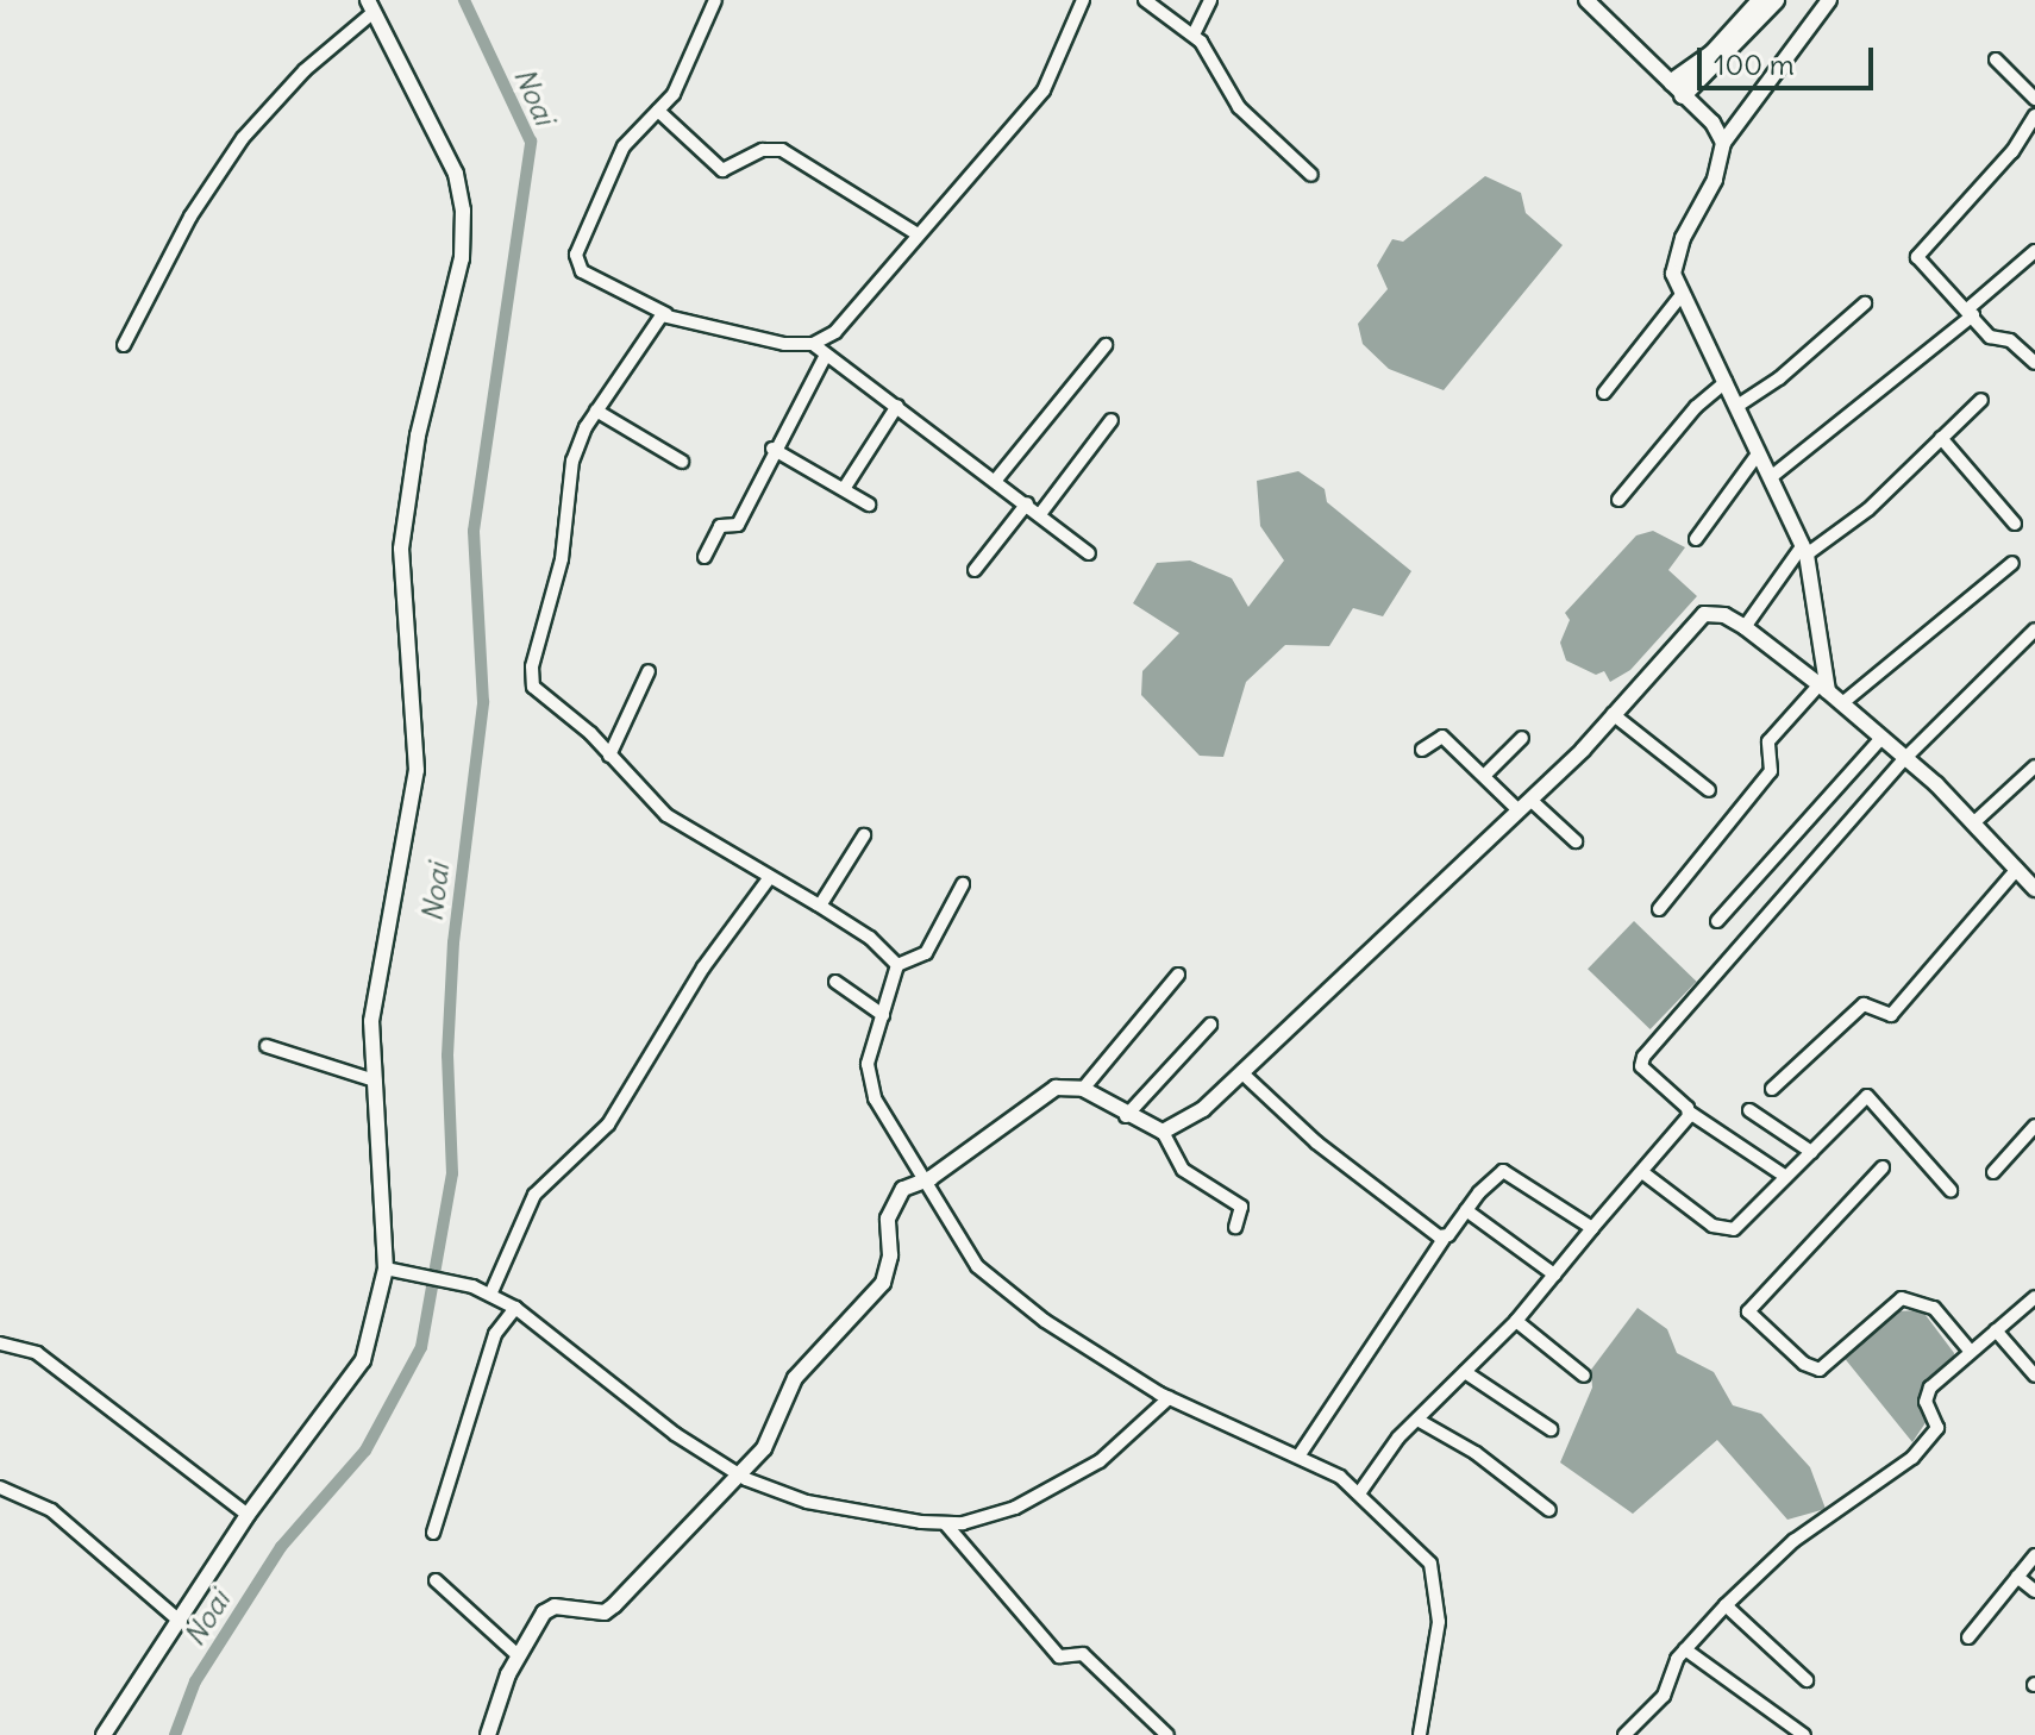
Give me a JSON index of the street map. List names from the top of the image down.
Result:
{
  "water": ["Noai"],
  "scale_bar": "100 m"
}
